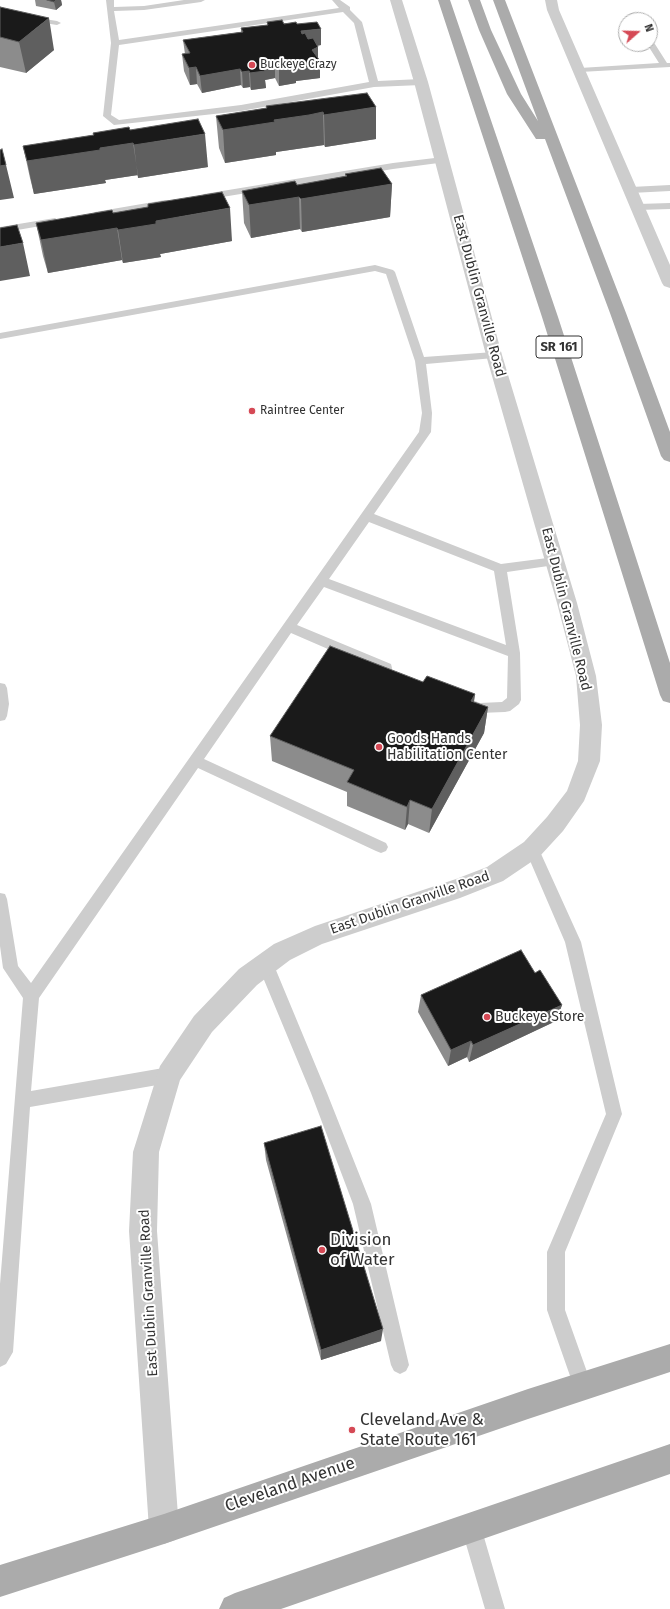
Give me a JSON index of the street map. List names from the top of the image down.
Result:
{
  "streets": {
    "main road": ["SR 161", "Cleveland Avenue"],
    "street": ["East Dublin Granville Road"]
  },
  "crossings": [
    ["East Dublin Granville Road", "Cleveland Avenue"]
  ],
  "places": [
    "Buckeye Crazy",
    "Raintree Center",
    "Goods Hands Habilitation Center",
    "Buckeye Store",
    "Division of Water",
    "Cleveland Ave & State Route 161"
  ],
  "north": "right"
}
